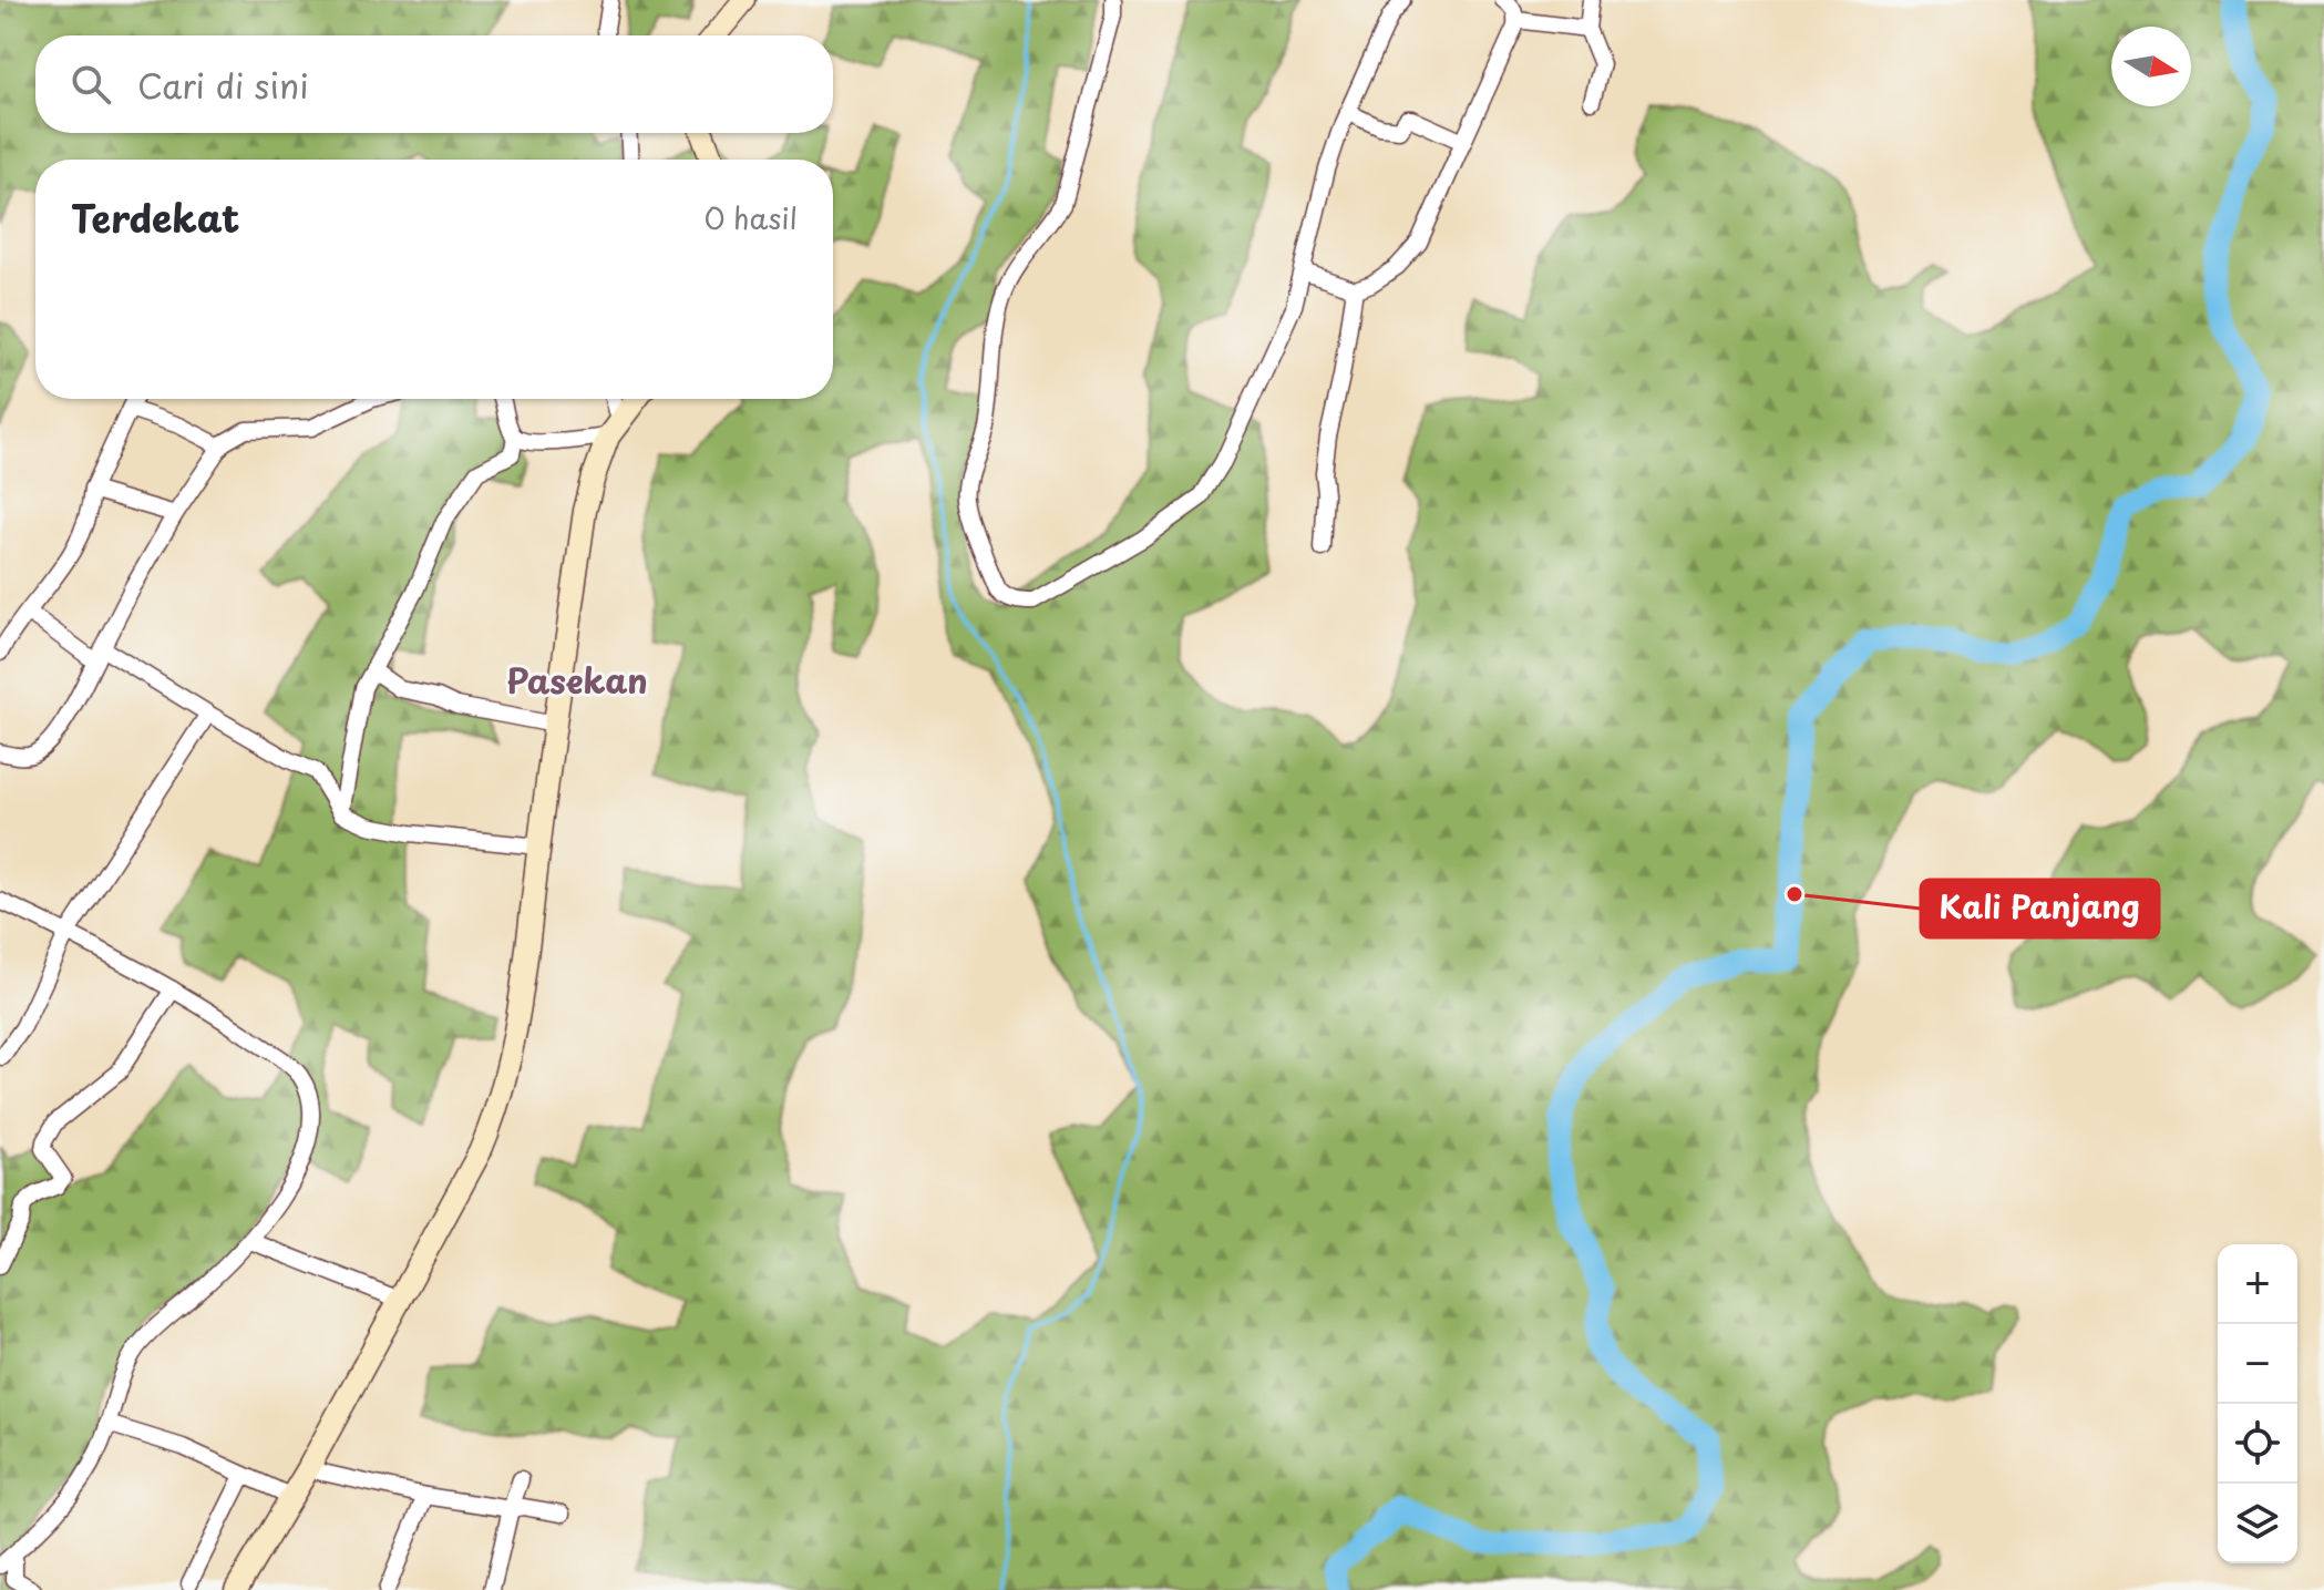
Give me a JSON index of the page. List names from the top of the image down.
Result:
{
  "districts": ["Pasekan"],
  "places": ["Kali Panjang"],
  "north": "right",
  "page": {
    "search": "Cari di sini",
    "heading": ["Terdekat", "0 hasil"],
    "map_buttons": ["+", "−"]
  }
}
